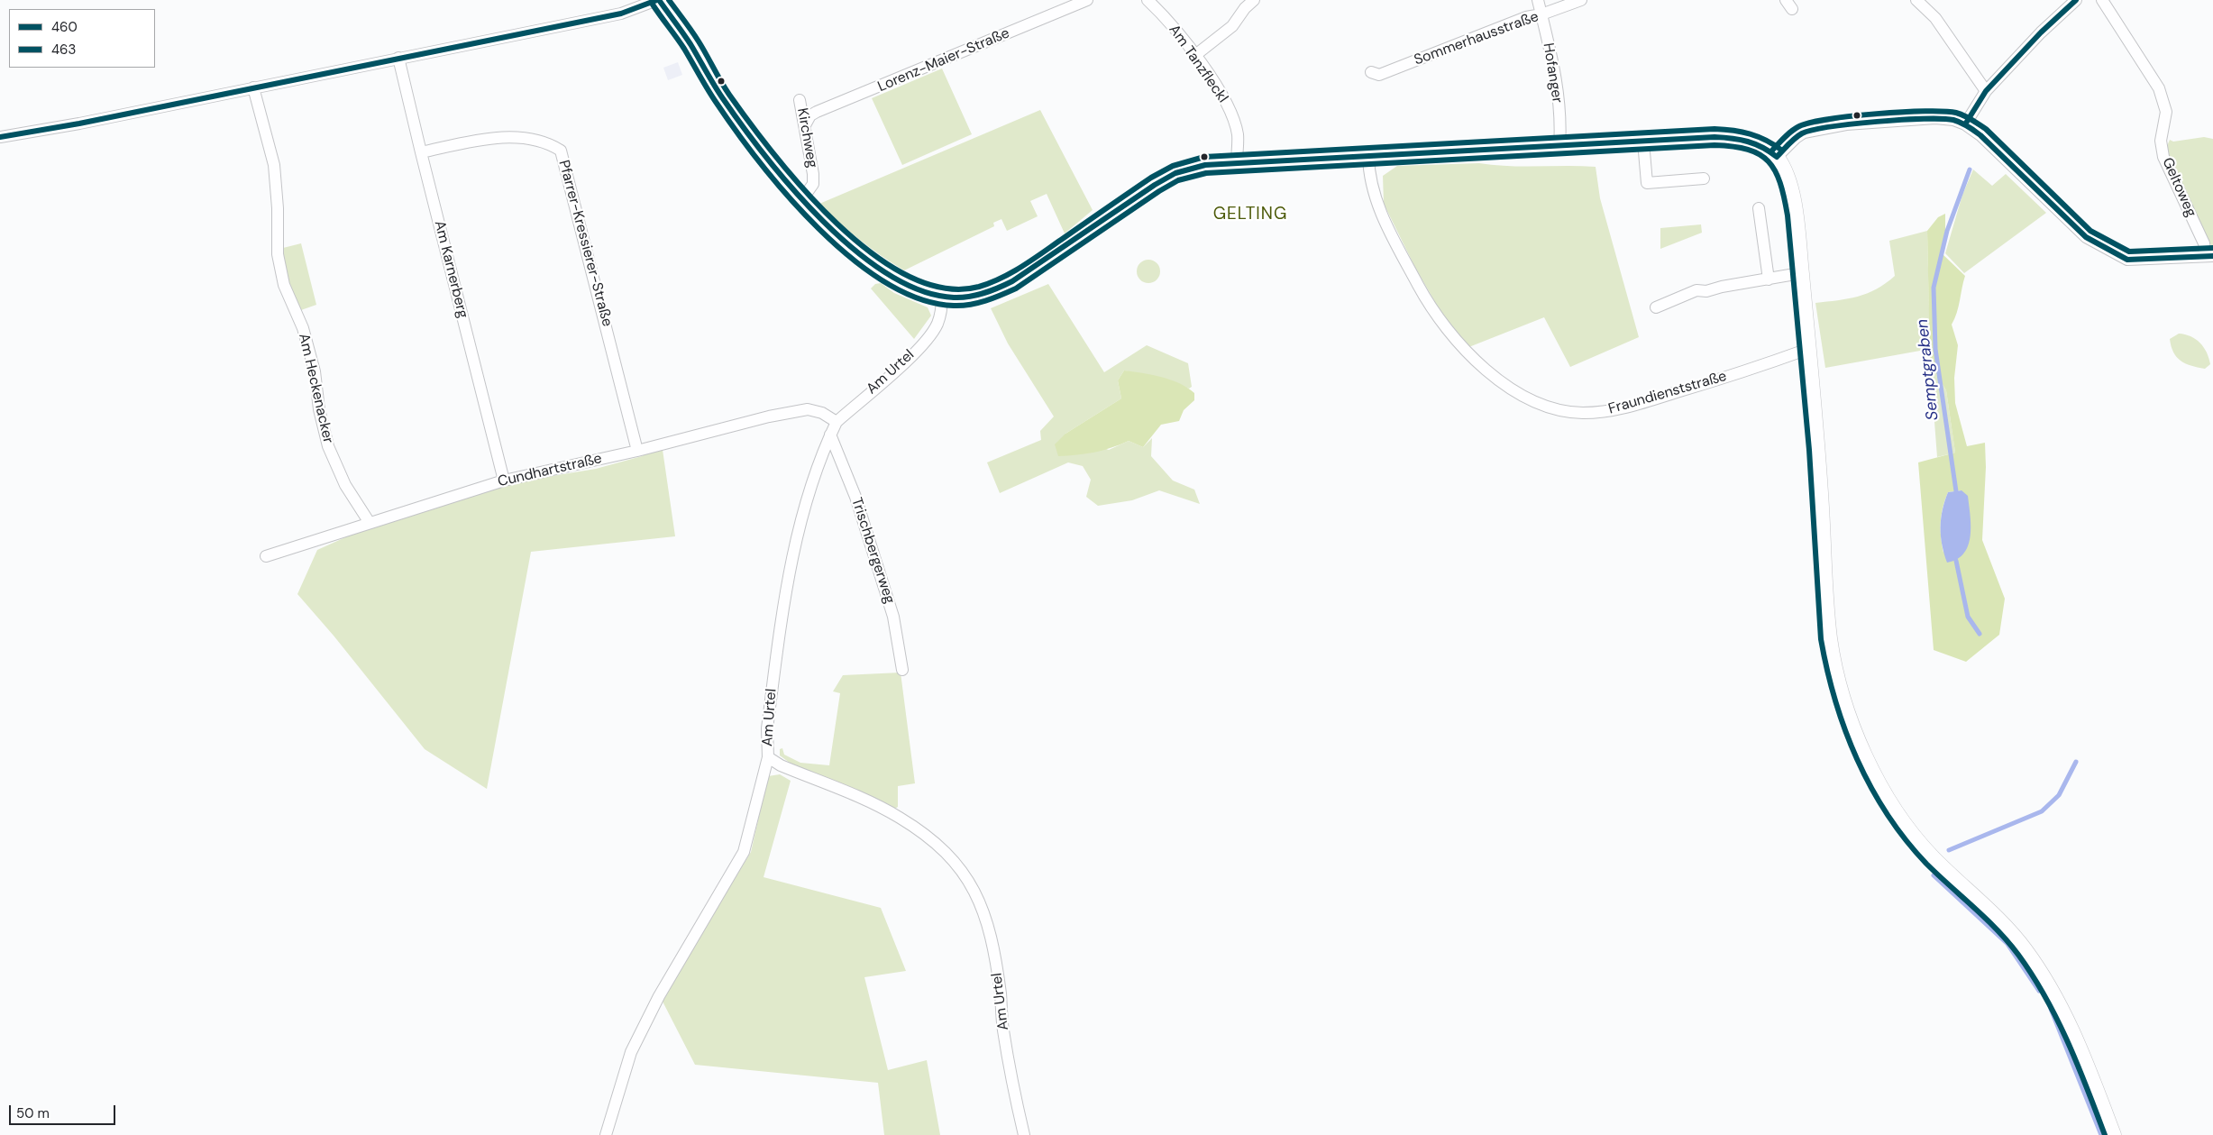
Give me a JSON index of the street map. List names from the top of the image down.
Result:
{
  "streets": {
    "street": [
      "Sommerhausstraße",
      "Lorenz-Maier-Straße",
      "Am Tanzfleckl",
      "Hofanger",
      "Kirchweg",
      "Geltoweg",
      "Pfarrer-Kressierer-Straße",
      "Am Karnerberg",
      "Am Urtel",
      "Am Heckenacker",
      "Fraundienststraße",
      "Cundhartstraße",
      "Trischbergerweg"
    ]
  },
  "crossings": [
    ["Sommerhausstraße", "Hofanger"],
    ["Lorenz-Maier-Straße", "Kirchweg"],
    ["Pfarrer-Kressierer-Straße", "Am Karnerberg"],
    ["Pfarrer-Kressierer-Straße", "Cundhartstraße"],
    ["Am Karnerberg", "Cundhartstraße"],
    ["Am Urtel", "Cundhartstraße"],
    ["Am Urtel", "Trischbergerweg"],
    ["Am Heckenacker", "Cundhartstraße"]
  ],
  "districts": ["GELTING"],
  "water": ["Semptgraben"],
  "lines": ["transit line 460", "transit line 463"],
  "legend": ["460", "463"],
  "scale_bar": "50 m"
}
